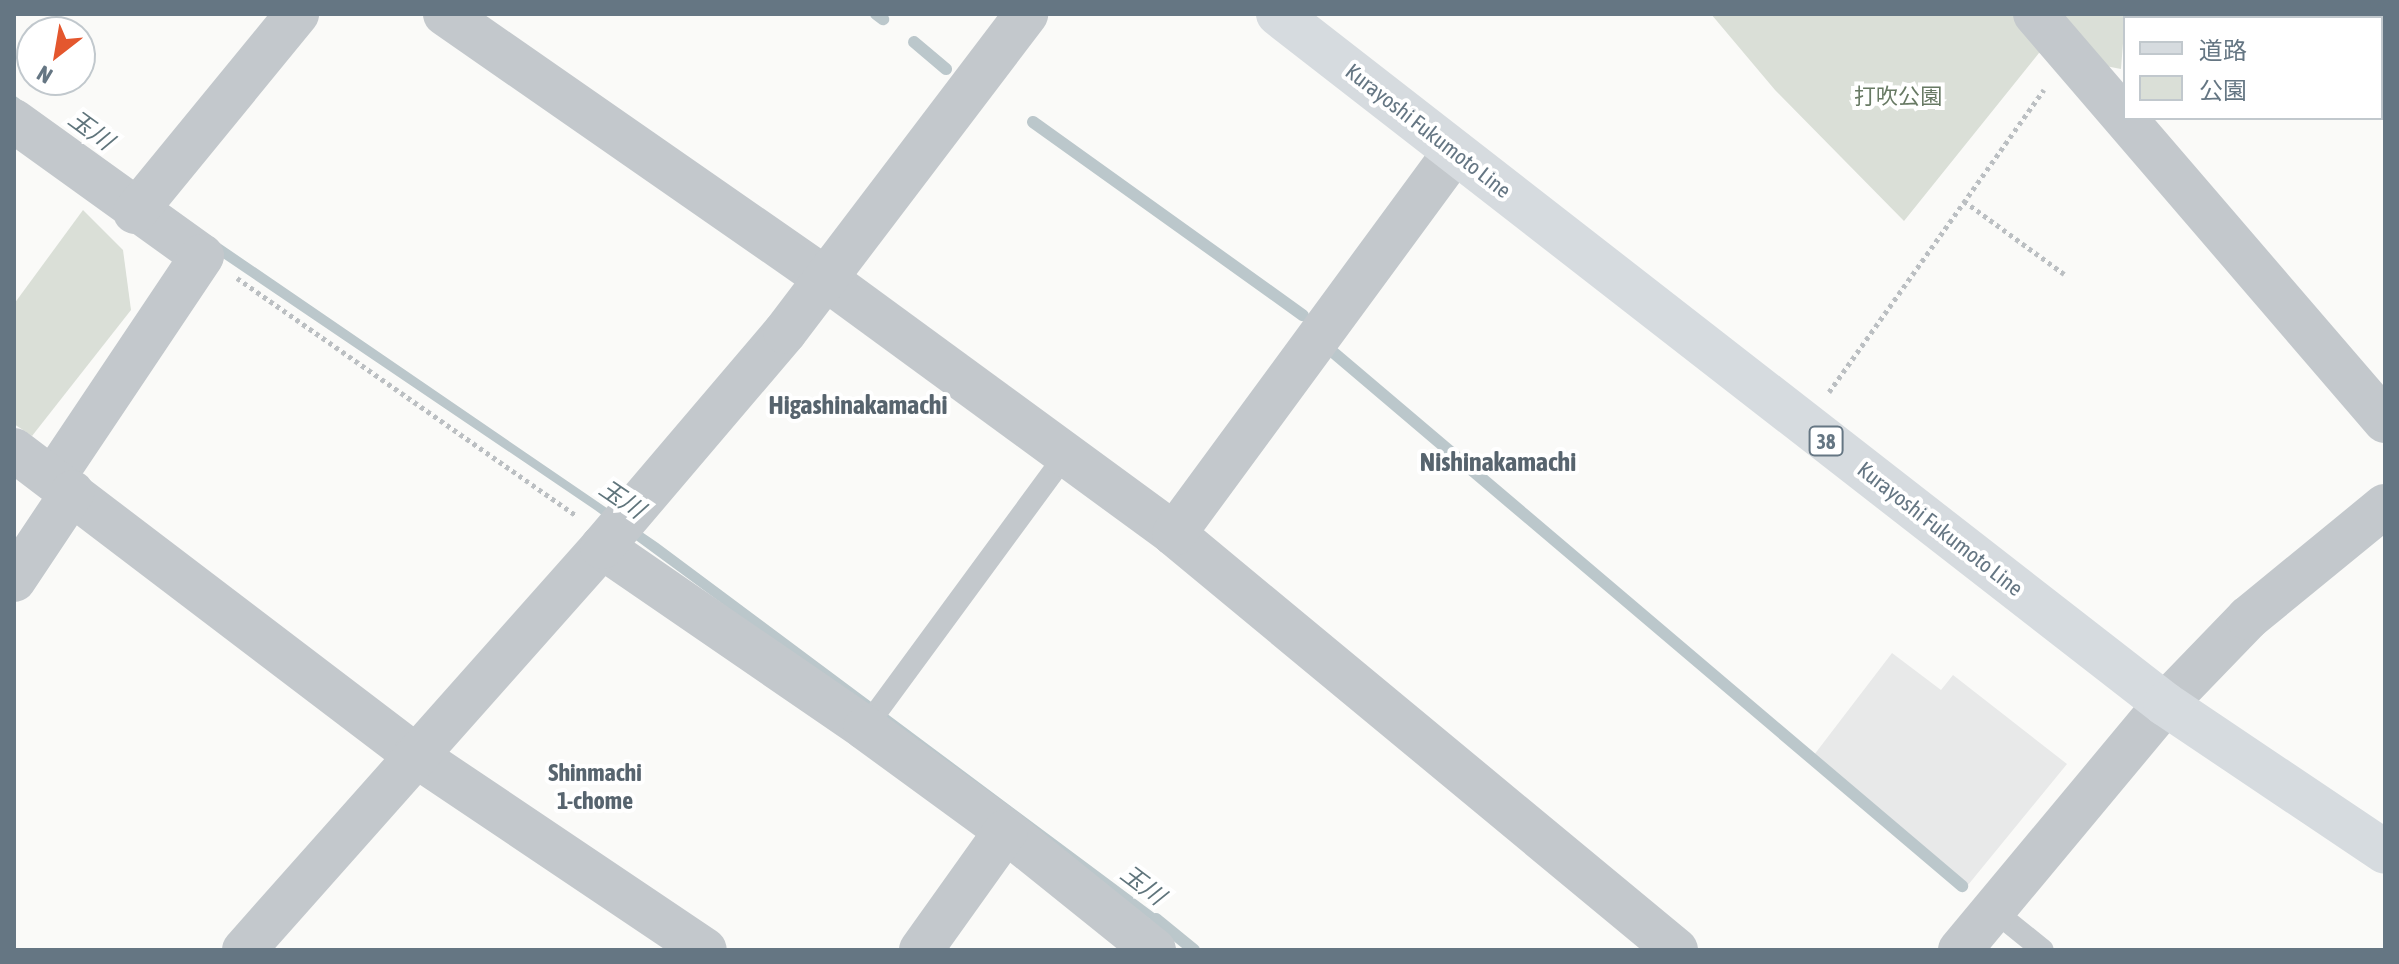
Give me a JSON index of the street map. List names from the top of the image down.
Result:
{
  "streets": {
    "main road": ["Kurayoshi Fukumoto Line", "38"]
  },
  "districts": ["Higashinakamachi", "Nishinakamachi", "Shinmachi 1-chome"],
  "water": ["玉川"],
  "parks": ["打吹公園"],
  "legend": ["道路", "公園"],
  "north": "bottom left"
}
